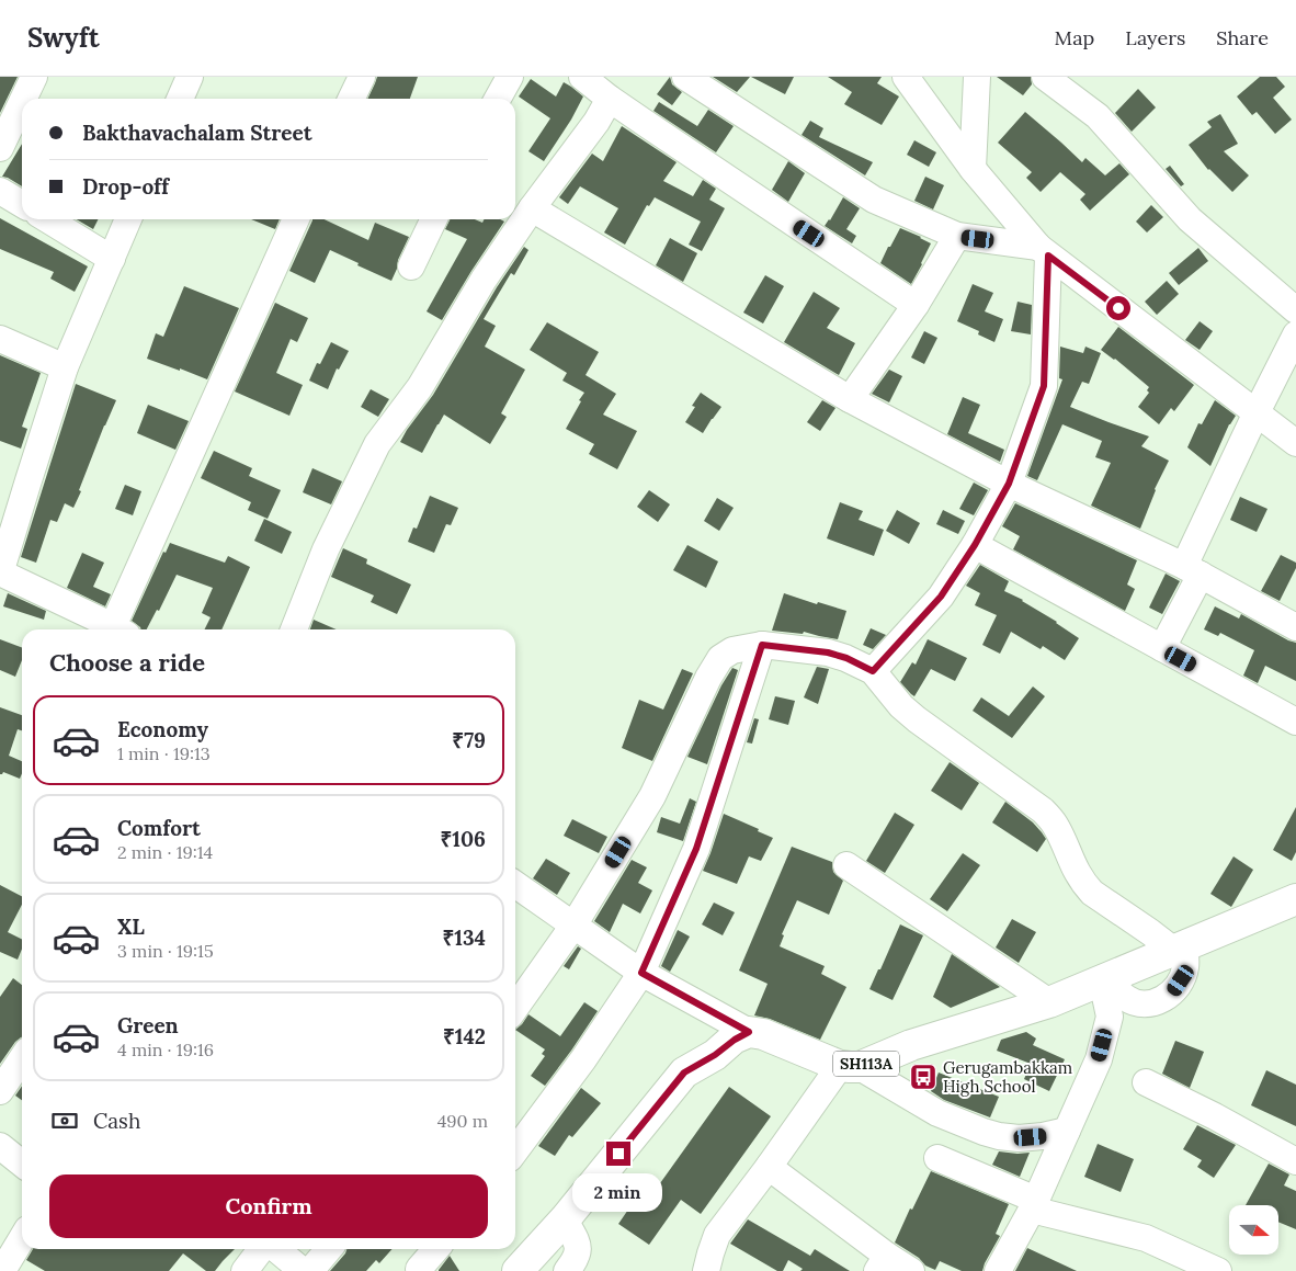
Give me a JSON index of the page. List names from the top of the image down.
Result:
{
  "streets": {
    "main road": ["SH113A"]
  },
  "places": {
    "bus stop": ["Gerugambakkam High School"]
  },
  "north": "right",
  "page": {
    "header": "Swyft",
    "nav": ["Map", "Layers", "Share"],
    "banner": ["Bakthavachalam Street", "Drop-off"],
    "heading": "Choose a ride",
    "list": [
      {
        "name": "Economy",
        "note": "1 min · 19:13",
        "value": "₹79"
      },
      {
        "name": "Comfort",
        "note": "2 min · 19:14",
        "value": "₹106"
      },
      {
        "name": "XL",
        "note": "3 min · 19:15",
        "value": "₹134"
      },
      {
        "name": "Green",
        "note": "4 min · 19:16",
        "value": "₹142"
      }
    ],
    "pay": ["Cash", "490 m"],
    "buttons": "Confirm",
    "bubble": "2 min"
  }
}
